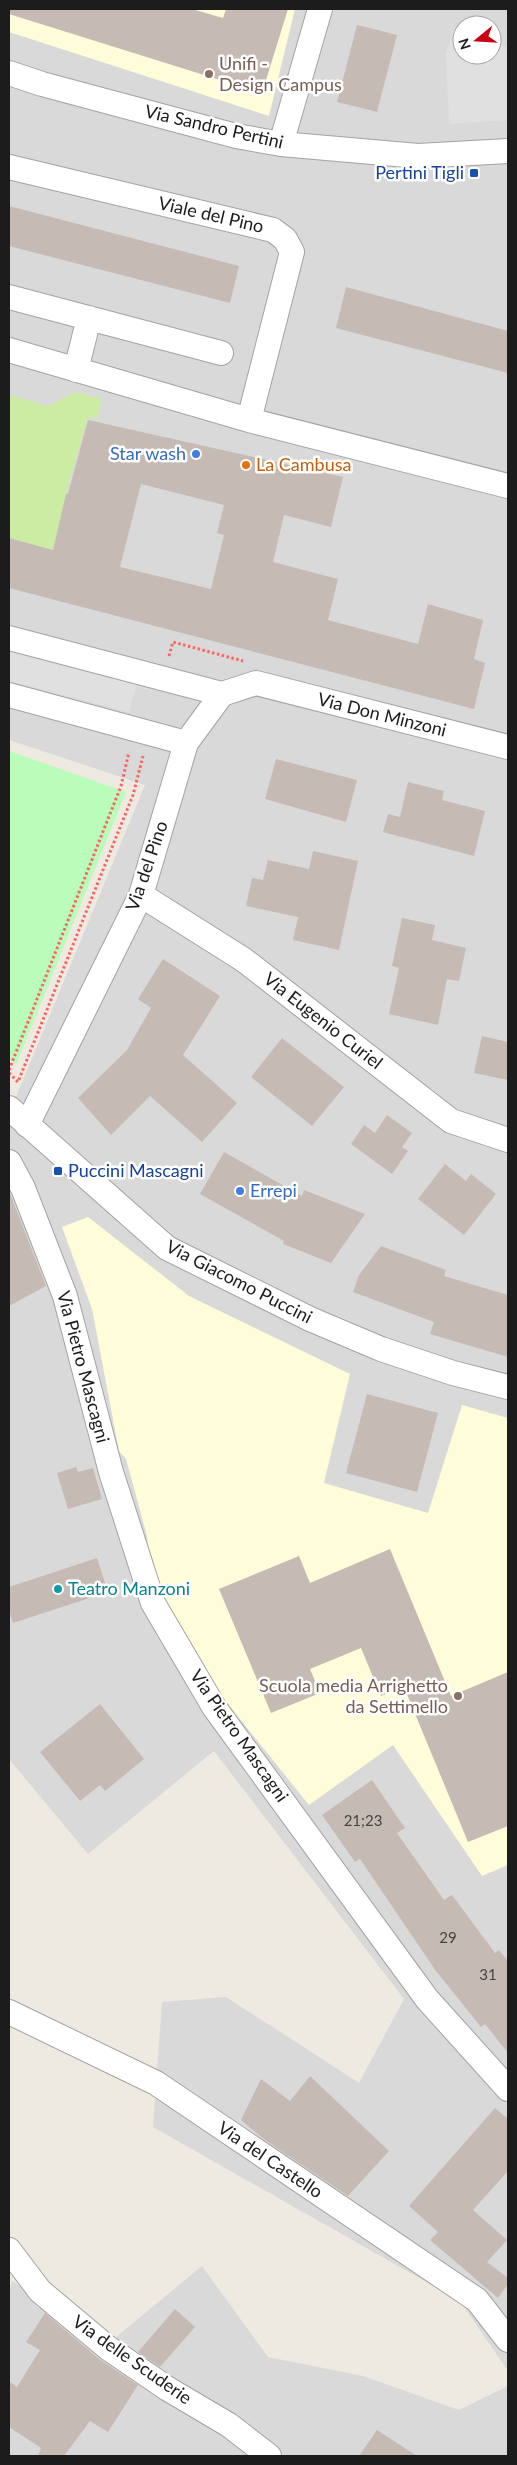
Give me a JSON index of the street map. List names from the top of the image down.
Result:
{
  "streets": {
    "street": [
      "Via Sandro Pertini",
      "Viale del Pino",
      "Via Don Minzoni",
      "Via del Pino",
      "Via Eugenio Curiel",
      "Via Giacomo Puccini",
      "Via Pietro Mascagni",
      "Via del Castello",
      "Via delle Scuderie"
    ]
  },
  "crossings": [
    ["Via del Pino", "Via Eugenio Curiel"],
    ["Via del Pino", "Via Giacomo Puccini"]
  ],
  "places": {
    "other": [
      "Unifi - Design Campus",
      "Star wash",
      "La Cambusa",
      "Errepi",
      "Teatro Manzoni",
      "Scuola media Arrighetto da Settimello"
    ],
    "transit": ["Pertini Tigli", "Puccini Mascagni"]
  },
  "house_numbers": ["21;23", "29", "31"],
  "north": "left"
}
